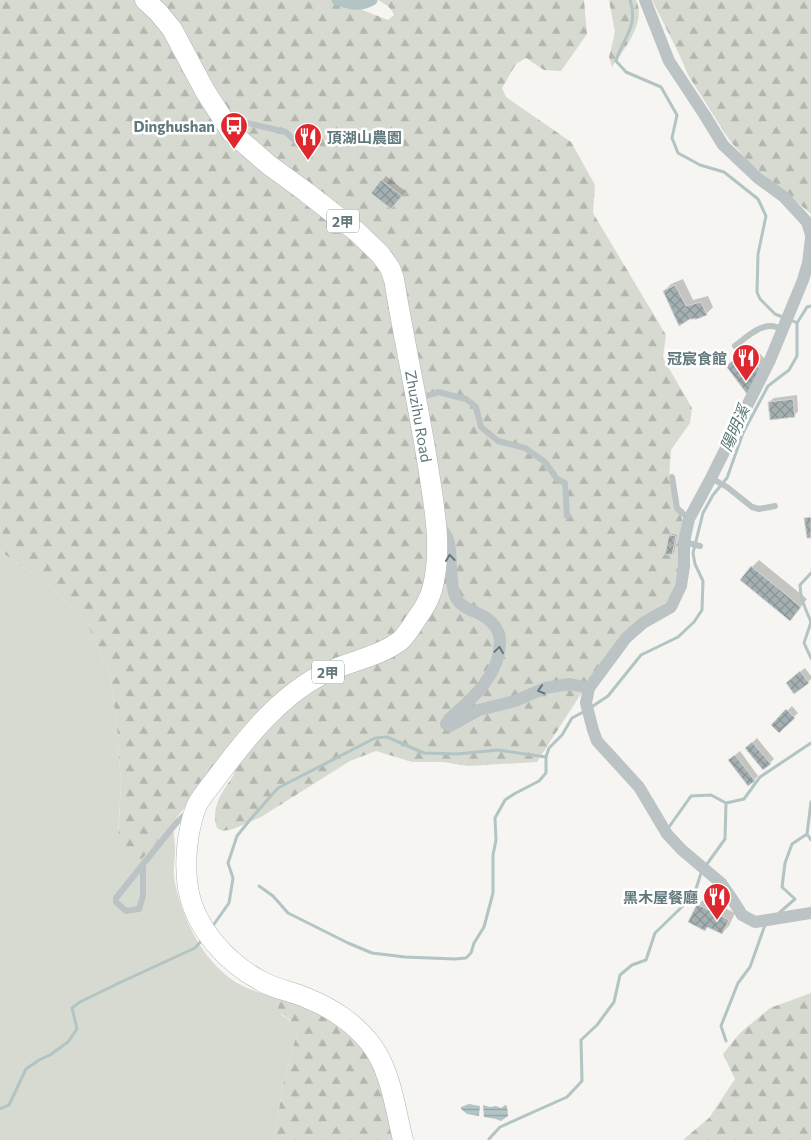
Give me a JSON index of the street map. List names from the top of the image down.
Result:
{
  "streets": {
    "main road": ["2甲", "Zhuzihu Road"]
  },
  "crossings": [
    ["2甲", "Zhuzihu Road"]
  ],
  "water": ["陽明溪"],
  "places": {
    "bus stop": ["Dinghushan"],
    "restaurant": ["頂湖山農園", "冠宸食館", "黑木屋餐廳"]
  }
}
